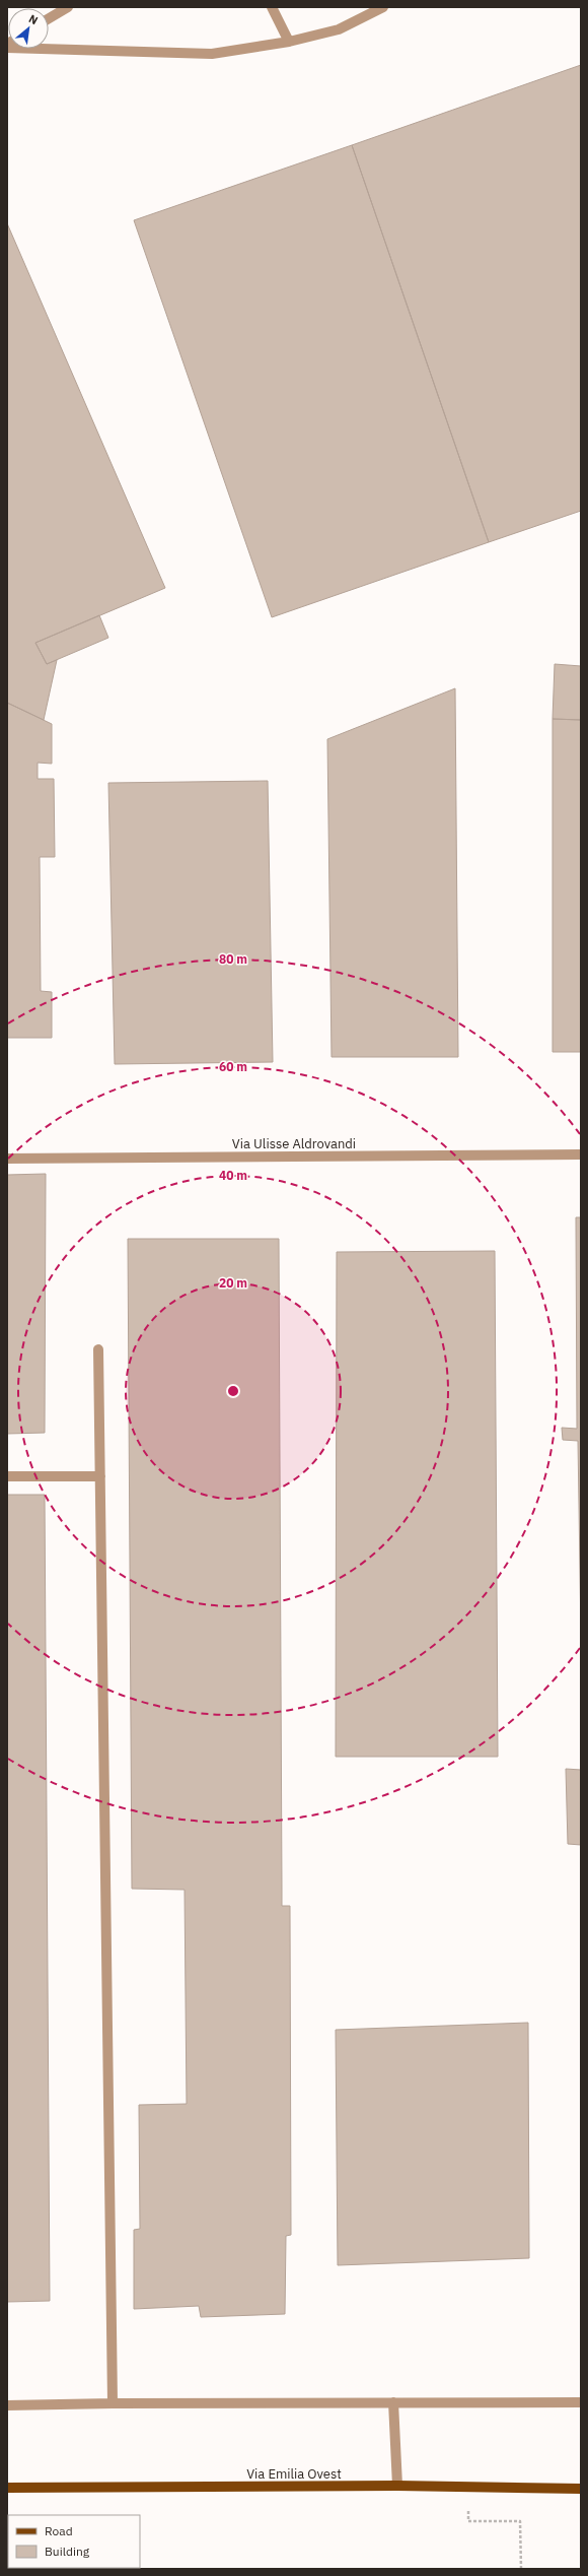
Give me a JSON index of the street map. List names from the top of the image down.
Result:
{
  "streets": {
    "main road": ["Via Emilia Ovest"],
    "street": ["Via Ulisse Aldrovandi"]
  },
  "legend": ["Road", "Building"],
  "north": "top right",
  "rings": [
    "80 m",
    "60 m",
    "40 m",
    "20 m"
  ]
}
